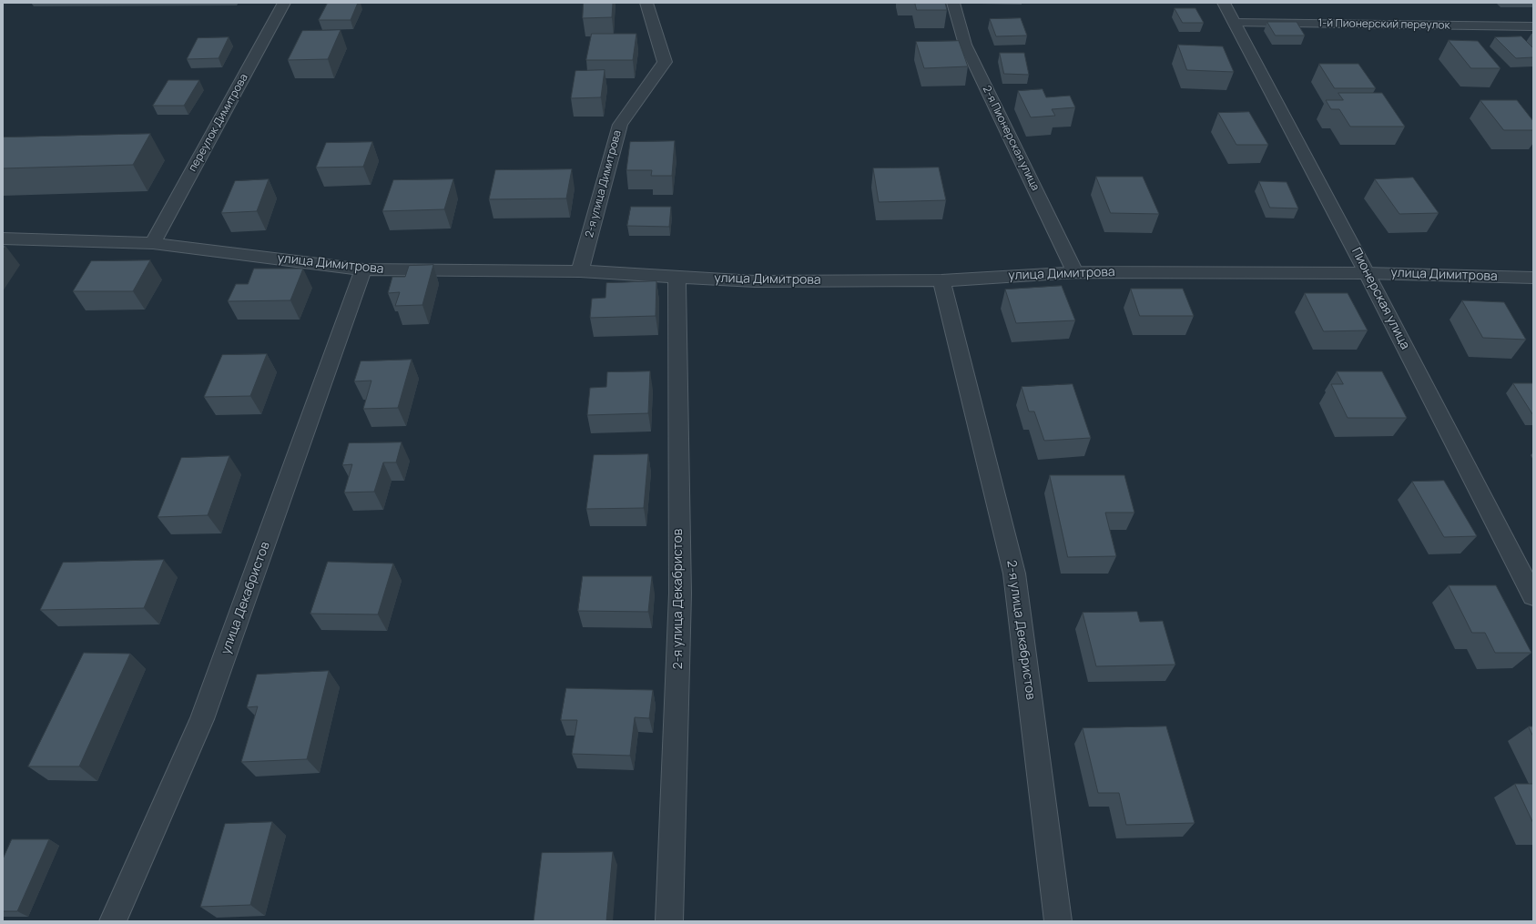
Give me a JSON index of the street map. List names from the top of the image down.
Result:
{
  "streets": {
    "street": [
      "1-й Пионерский переулок",
      "переулок Димитрова",
      "2-я Пионерская улица",
      "2-я улица Димитрова",
      "улица Димитрова",
      "Пионерская улица",
      "улица Декабристов",
      "2-я улица Декабристов"
    ]
  },
  "crossings": [
    ["1-й Пионерский переулок", "Пионерская улица"],
    ["переулок Димитрова", "улица Димитрова"],
    ["2-я Пионерская улица", "улица Димитрова"],
    ["2-я улица Димитрова", "улица Димитрова"],
    ["улица Димитрова", "Пионерская улица"],
    ["улица Димитрова", "улица Декабристов"],
    ["улица Димитрова", "2-я улица Декабристов"]
  ]
}
